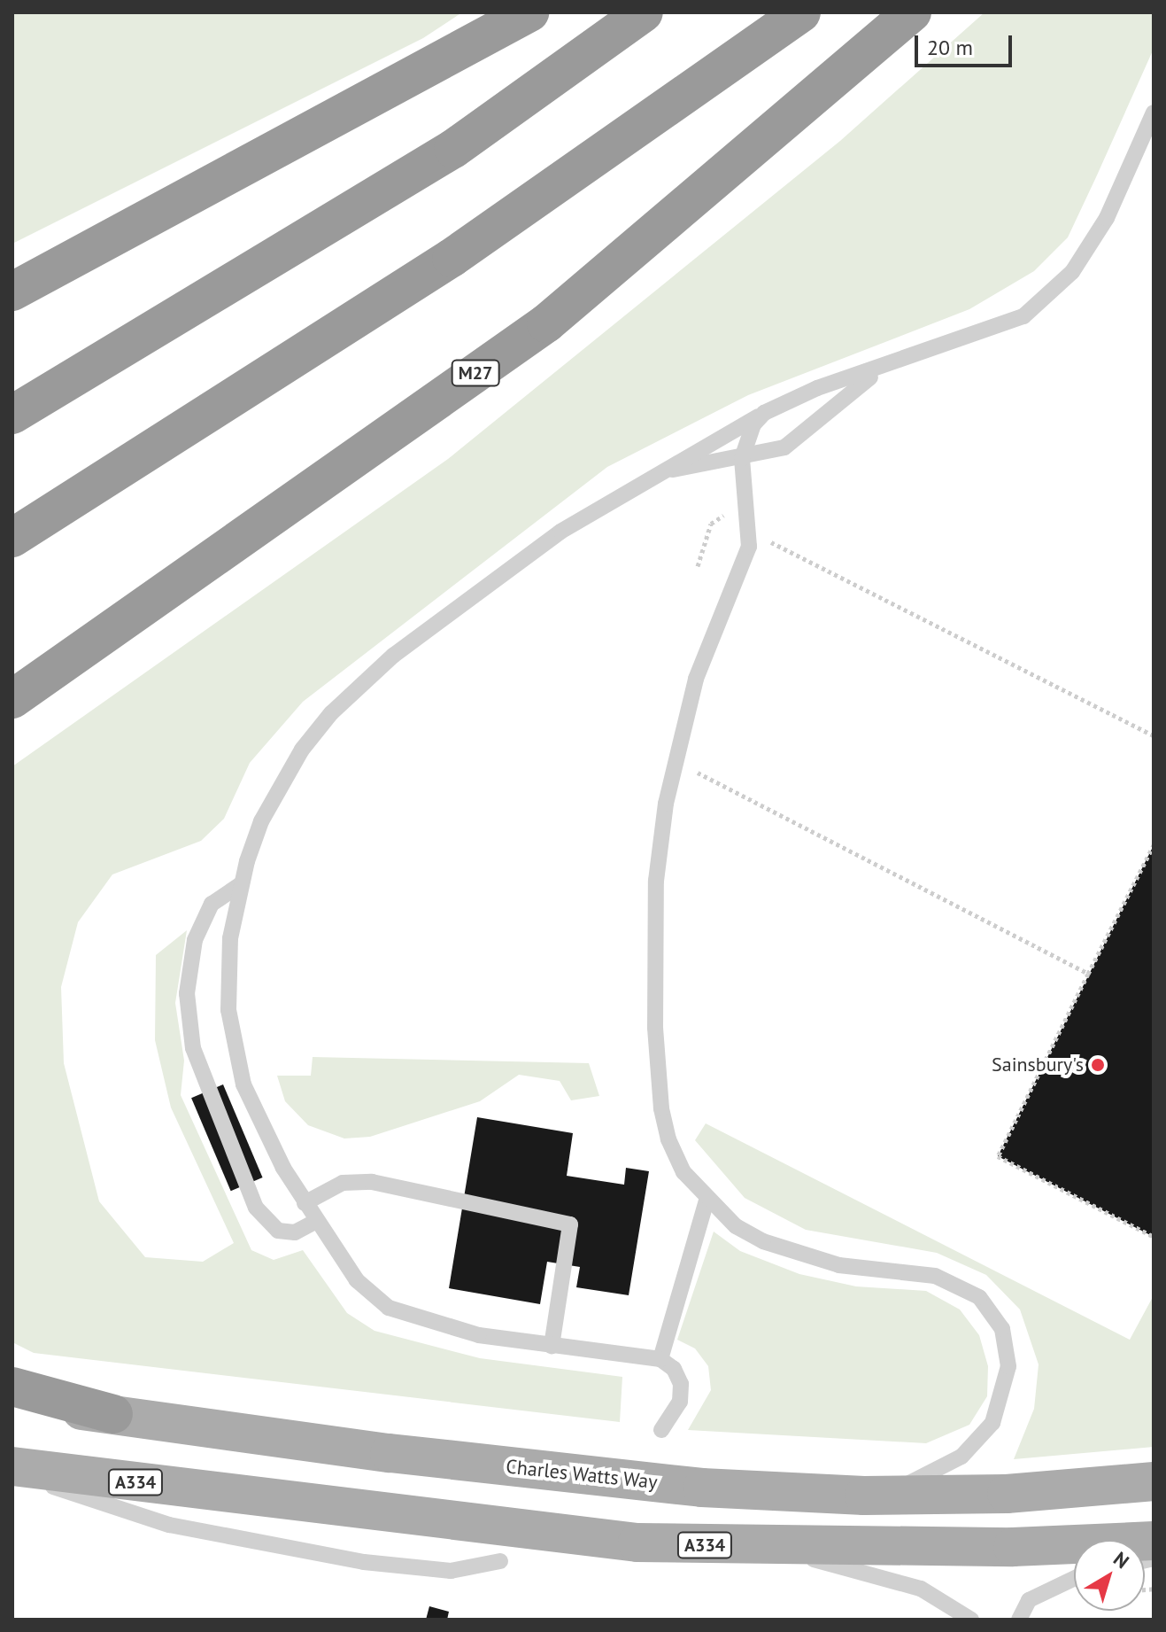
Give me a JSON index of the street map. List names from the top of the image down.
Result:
{
  "streets": {
    "highway": ["M27"],
    "main road": ["Charles Watts Way", "A334"]
  },
  "places": ["Sainsbury's"],
  "scale_bar": "20 m",
  "north": "top right"
}
